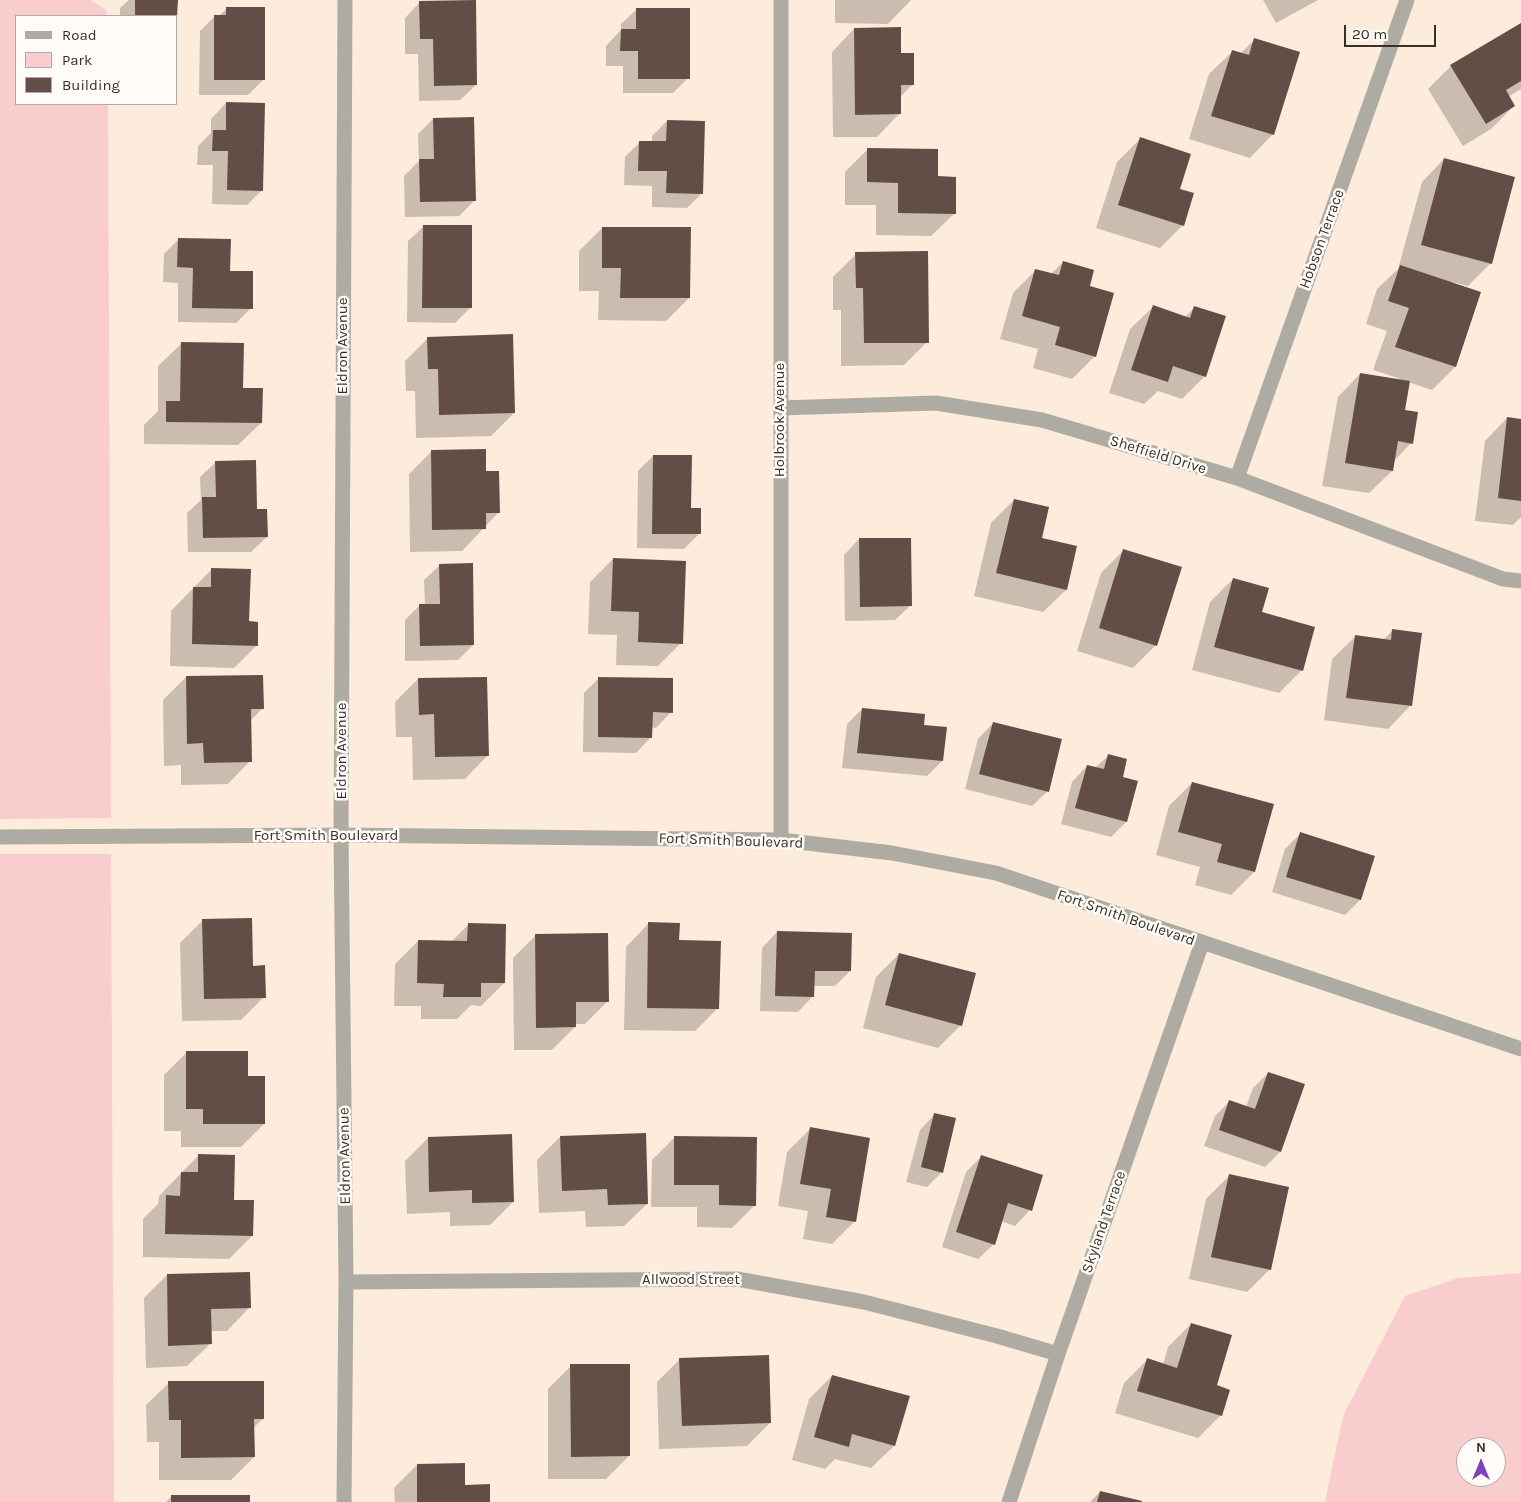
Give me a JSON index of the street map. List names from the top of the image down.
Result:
{
  "streets": {
    "street": [
      "Hobson Terrace",
      "Eldron Avenue",
      "Holbrook Avenue",
      "Sheffield Drive",
      "Fort Smith Boulevard",
      "Skyland Terrace",
      "Allwood Street"
    ]
  },
  "crossings": [
    ["Hobson Terrace", "Sheffield Drive"],
    ["Eldron Avenue", "Fort Smith Boulevard"],
    ["Eldron Avenue", "Allwood Street"],
    ["Holbrook Avenue", "Sheffield Drive"],
    ["Holbrook Avenue", "Fort Smith Boulevard"],
    ["Fort Smith Boulevard", "Skyland Terrace"],
    ["Skyland Terrace", "Allwood Street"]
  ],
  "legend": ["Road", "Park", "Building"],
  "scale_bar": "20 m",
  "north": "top"
}
